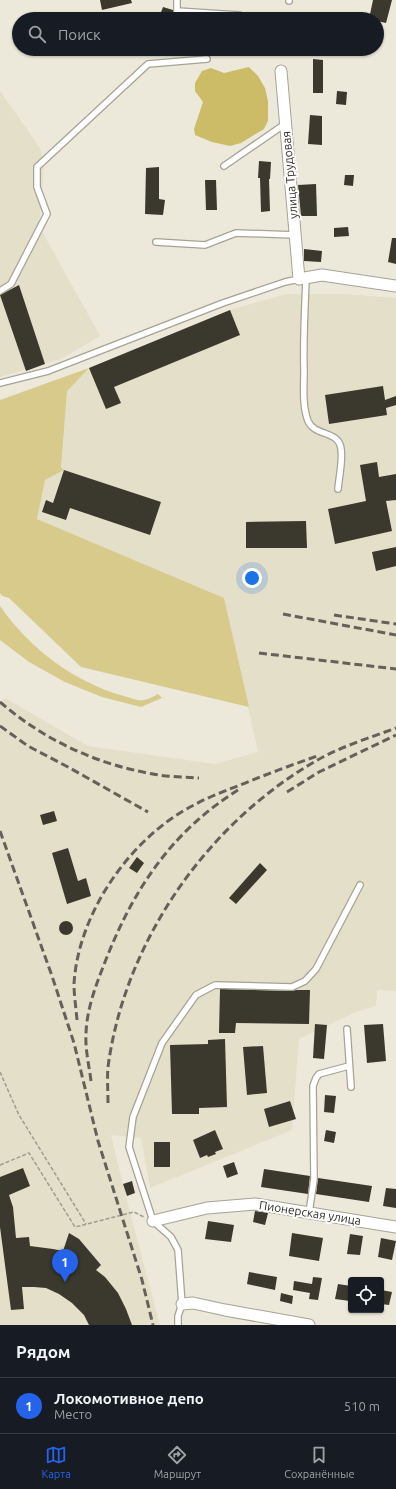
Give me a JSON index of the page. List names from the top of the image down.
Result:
{
  "streets": {
    "street": ["улица Трудовая", "Пионерская улица"]
  },
  "page": {
    "search": "Поиск",
    "pins": "1",
    "heading": "Рядом",
    "list": [
      {
        "mark": "1",
        "name": "Локомотивное депо",
        "note": "Место",
        "value": "510 m"
      }
    ],
    "nav": ["Карта", "Маршрут", "Сохранённые"]
  }
}
